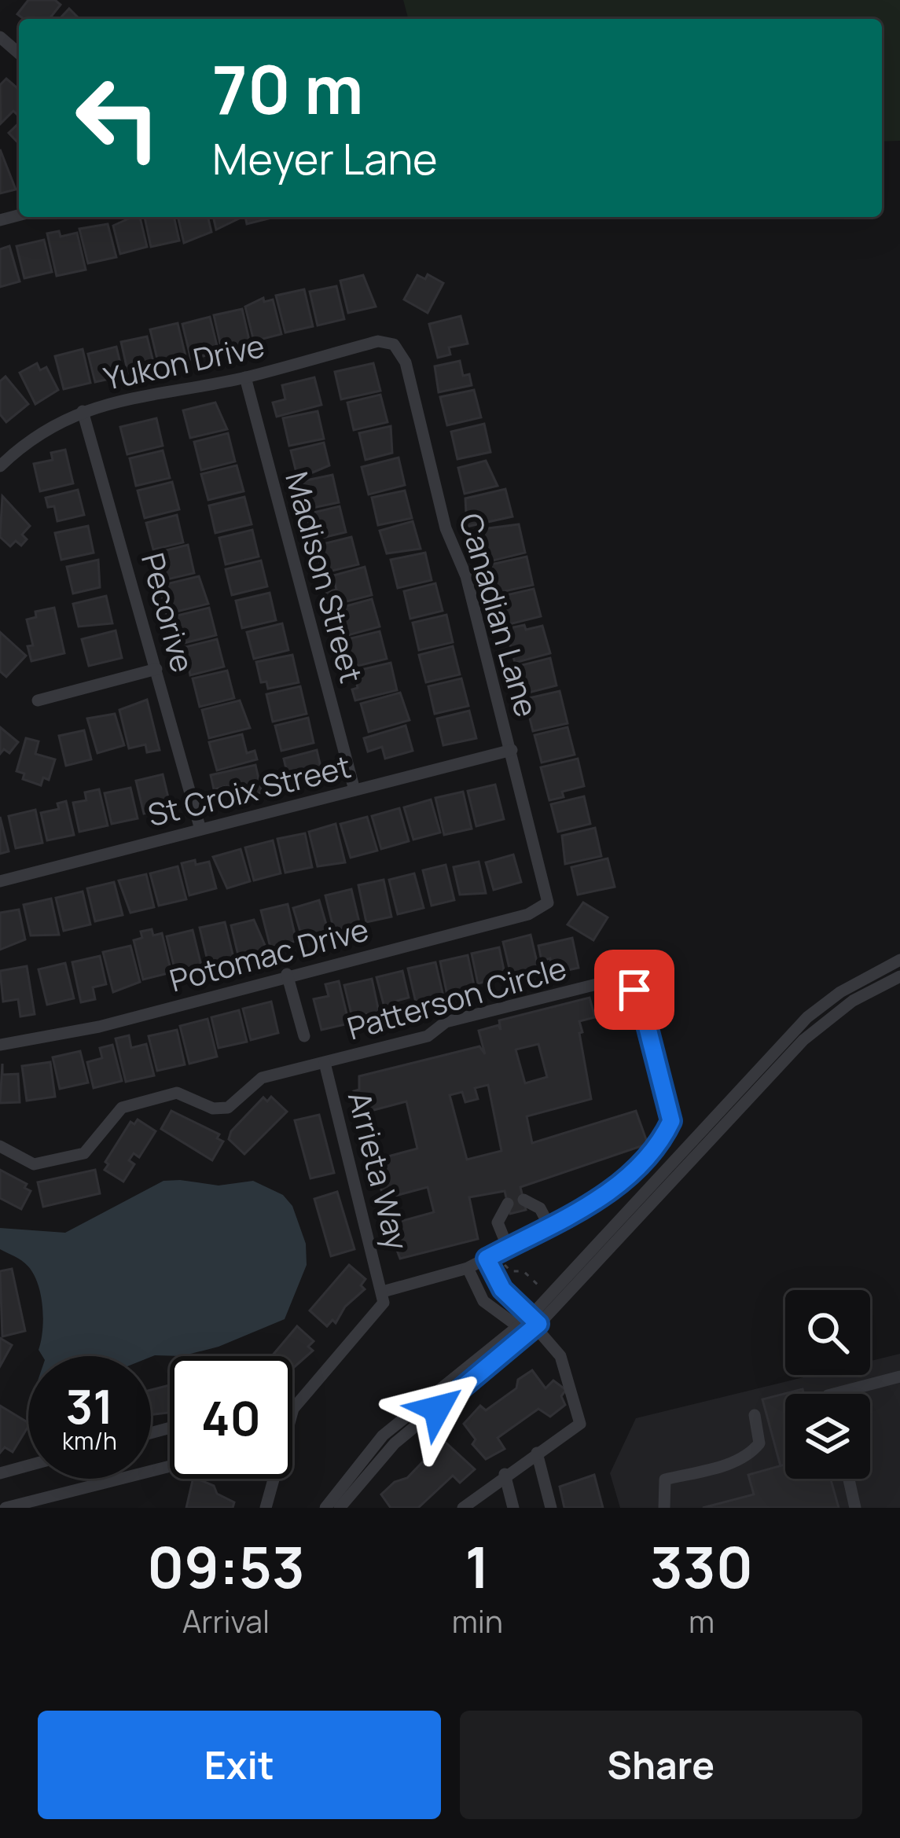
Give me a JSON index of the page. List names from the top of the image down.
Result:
{
  "streets": {
    "street": [
      "Yukon Drive",
      "Madison Street",
      "Pecorive",
      "Canadian Lane",
      "St Croix Street",
      "Potomac Drive",
      "Patterson Circle",
      "Arrieta Way"
    ]
  },
  "crossings": [
    ["Yukon Drive", "Madison Street"],
    ["Yukon Drive", "Pecorive"],
    ["Yukon Drive", "Canadian Lane"],
    ["Madison Street", "St Croix Street"],
    ["Pecorive", "St Croix Street"],
    ["Canadian Lane", "St Croix Street"],
    ["Canadian Lane", "Potomac Drive"],
    ["Patterson Circle", "Arrieta Way"]
  ],
  "page": {
    "turn": ["70 m", "Meyer Lane"],
    "speed": "31 km/h",
    "limit": "40",
    "eta": [
      "09:53",
      "Arrival",
      "1",
      "min",
      "330",
      "m"
    ],
    "buttons": ["Exit", "Share"]
  }
}
